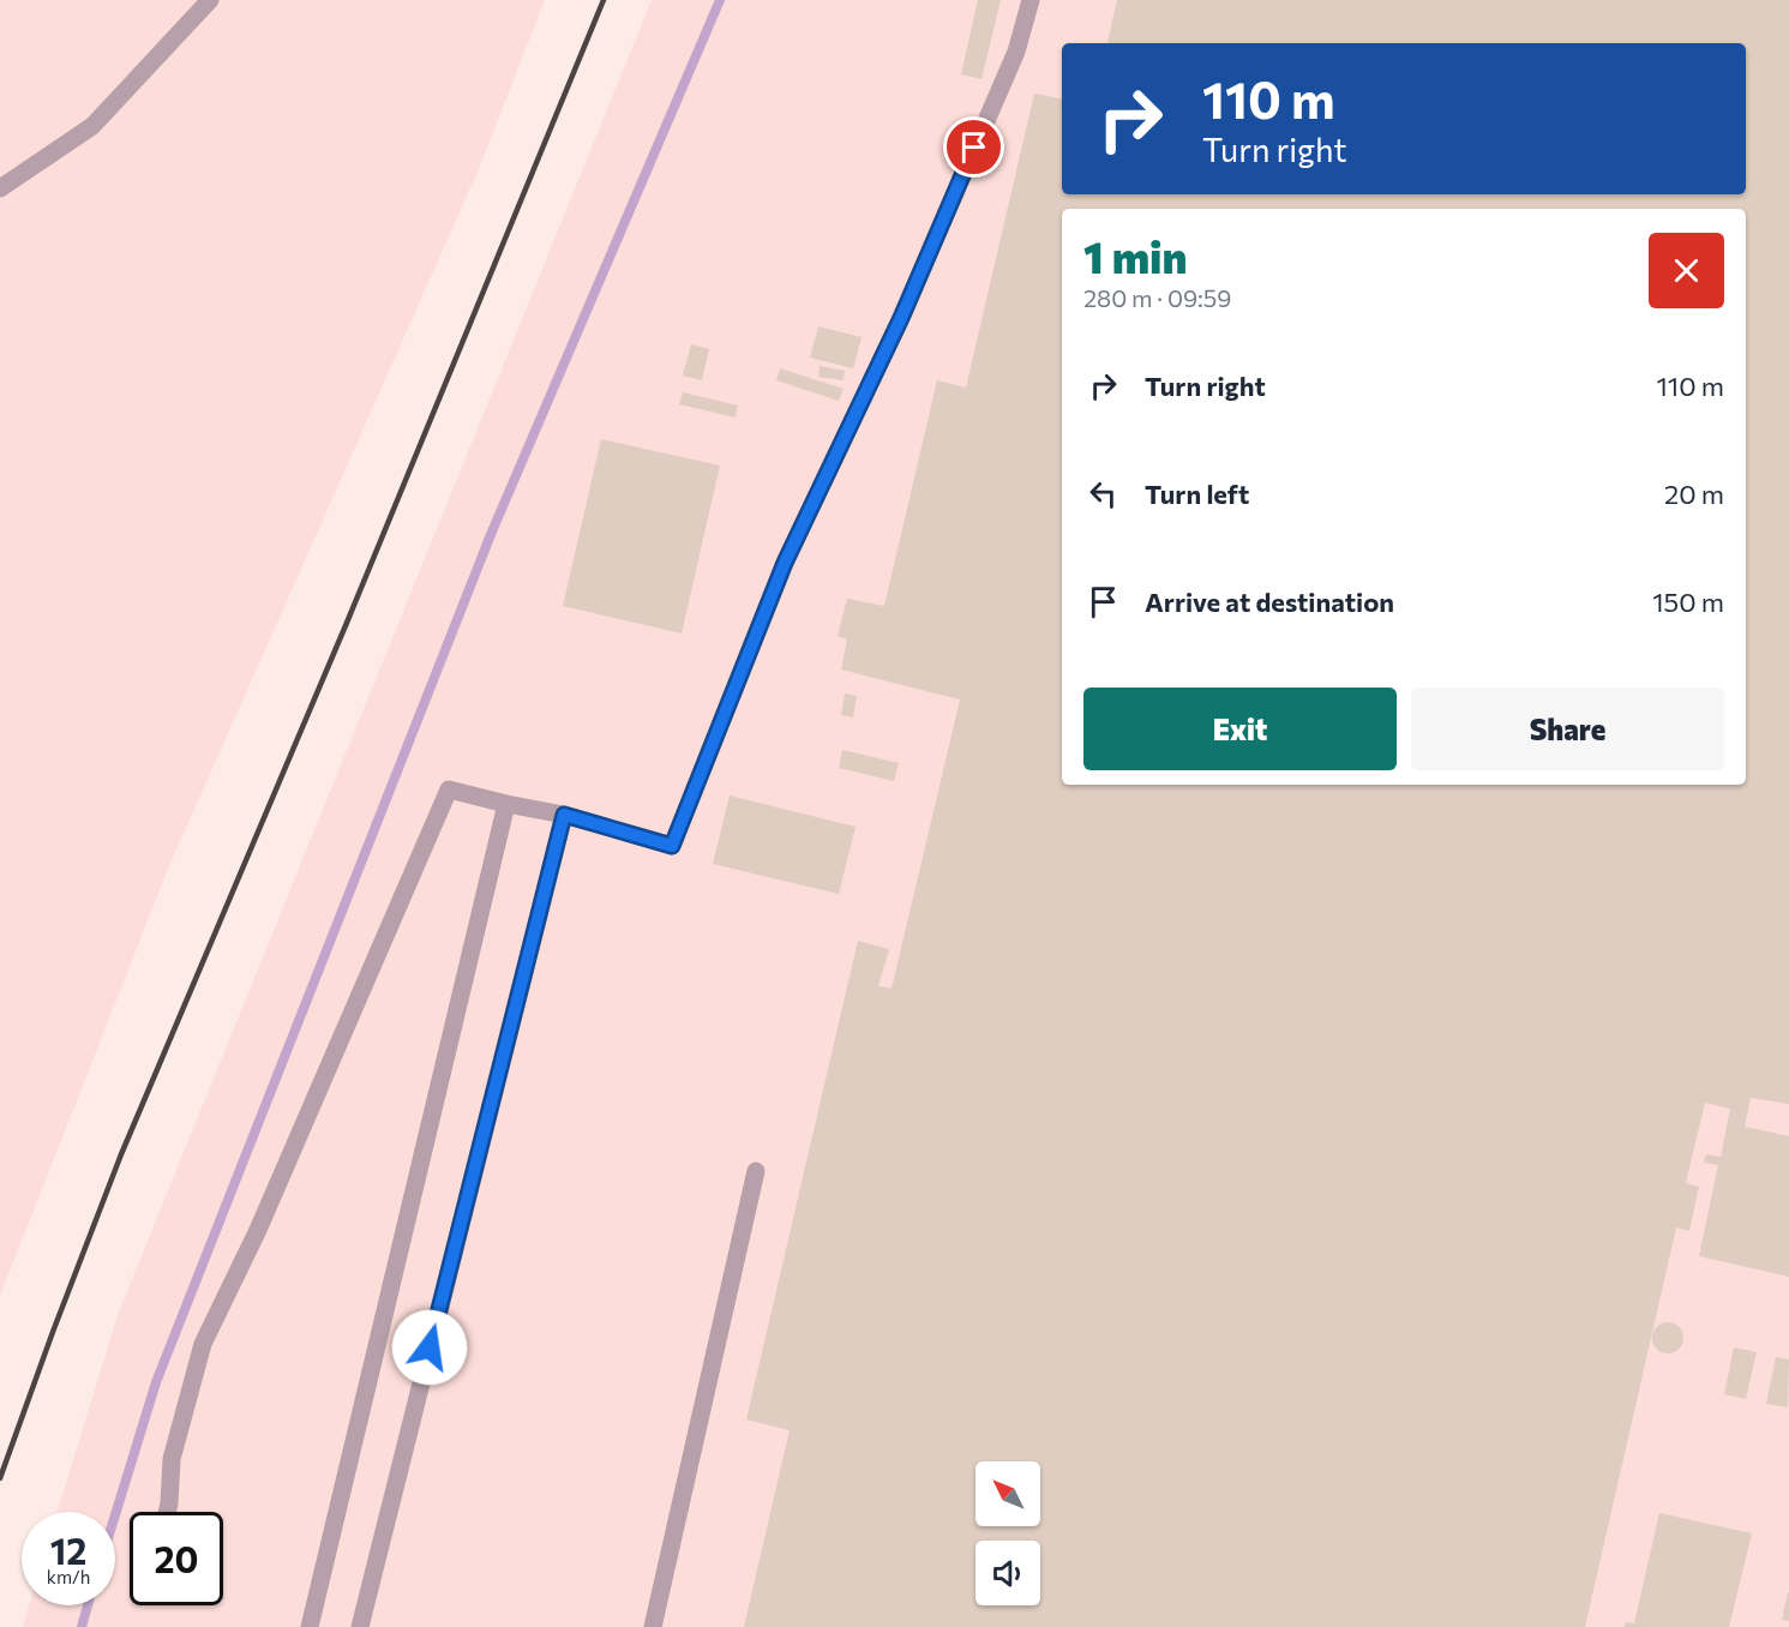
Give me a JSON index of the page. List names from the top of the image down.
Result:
{
  "north": "top left",
  "page": {
    "turn": ["110 m", "Turn right"],
    "heading": ["1 min", "280 m · 09:59"],
    "list": [
      {
        "name": "Turn right",
        "value": "110 m"
      },
      {
        "name": "Turn left",
        "value": "20 m"
      },
      {
        "name": "Arrive at destination",
        "value": "150 m"
      }
    ],
    "buttons": ["Exit", "Share"],
    "speed": "12 km/h",
    "limit": "20"
  }
}
